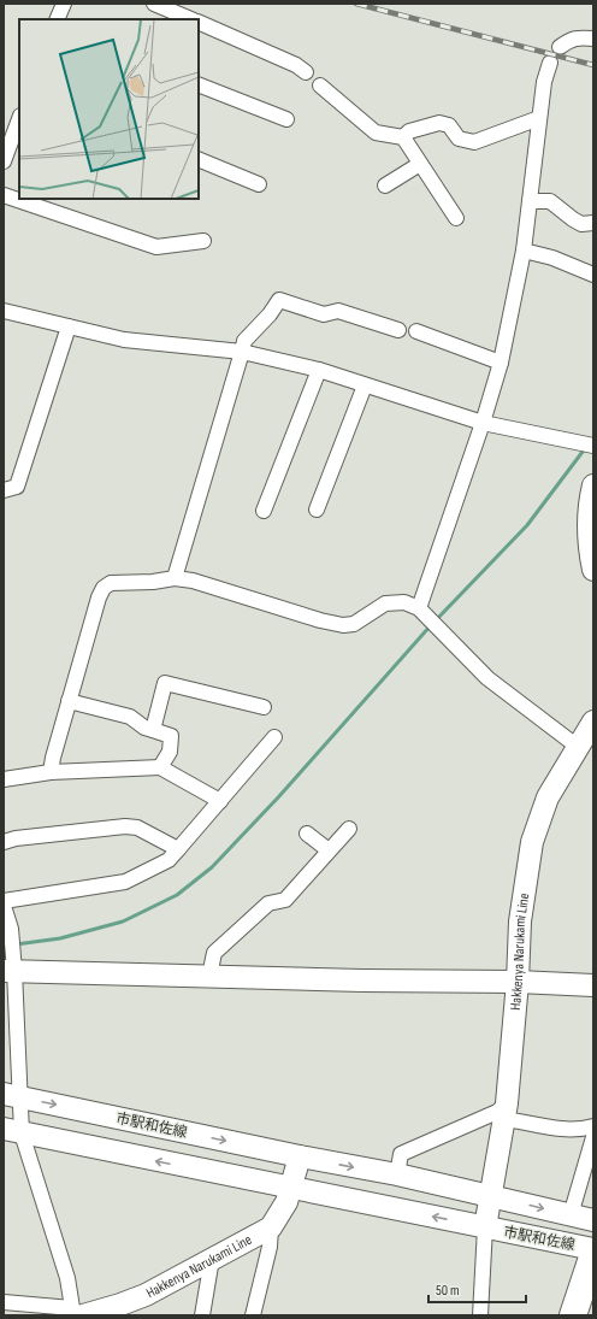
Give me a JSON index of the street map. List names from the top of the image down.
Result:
{
  "streets": {
    "street": ["Hakkenya Narukami Line", "市駅和佐線"]
  },
  "crossings": [
    ["Hakkenya Narukami Line", "市駅和佐線"]
  ],
  "scale_bar": "50 m"
}
